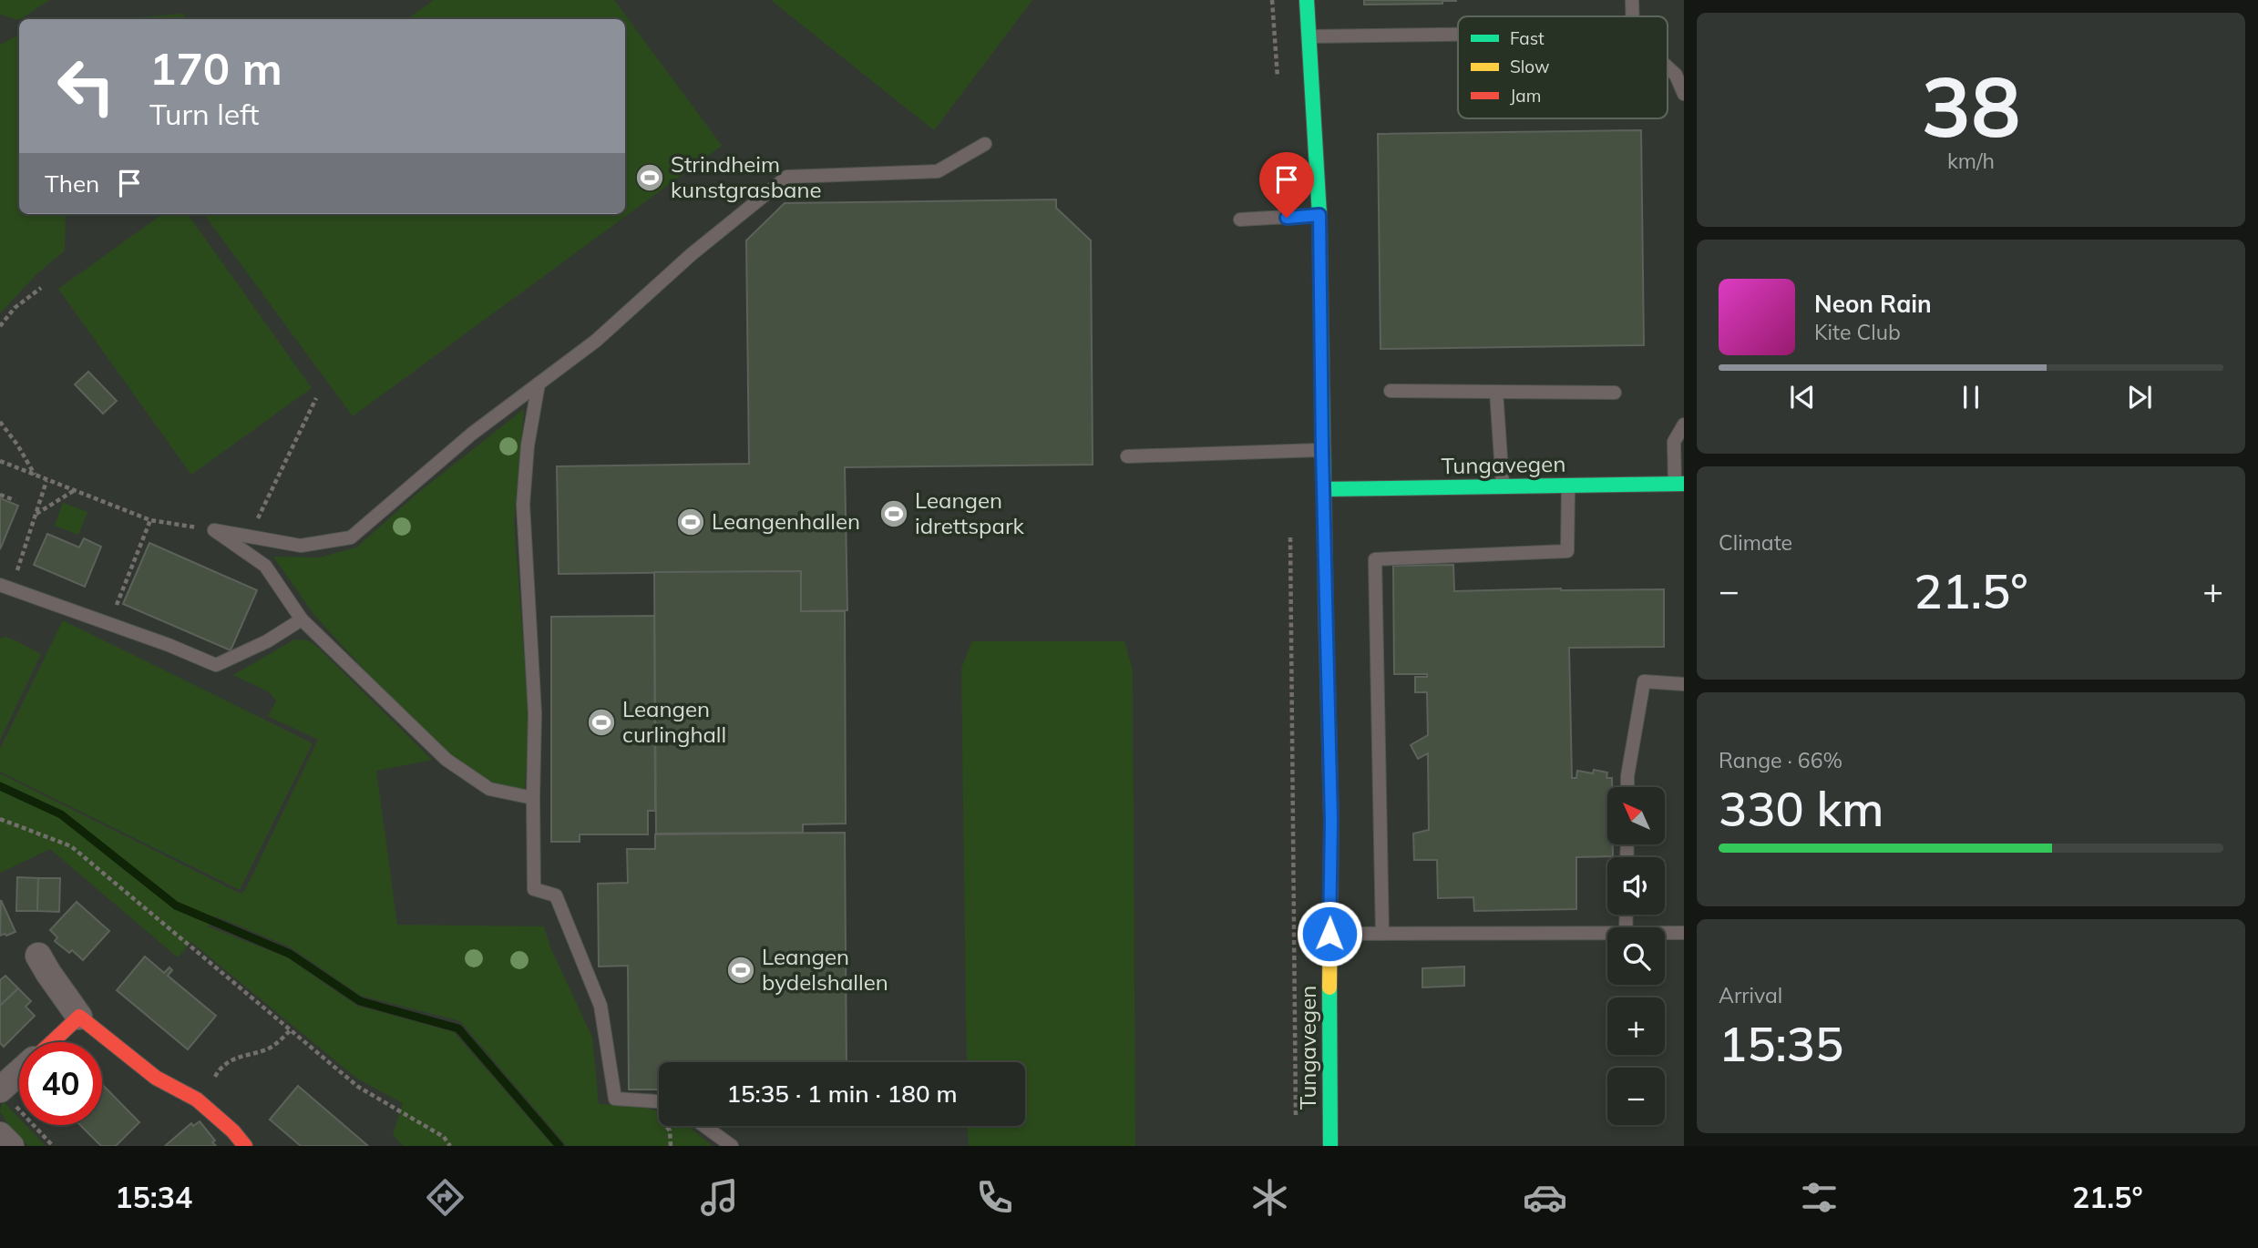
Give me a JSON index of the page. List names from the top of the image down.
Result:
{
  "streets": {
    "street": ["Tungavegen"]
  },
  "places": {
    "sports": [
      "Strindheim kunstgrasbane",
      "Leangen idrettspark",
      "Leangenhallen",
      "Leangen curlinghall",
      "Leangen bydelshallen"
    ]
  },
  "legend": ["Fast", "Slow", "Jam"],
  "north": "top left",
  "page": {
    "tile": [
      ["38", "km/h"],
      "Climate",
      ["Range · 66%", "330 km"],
      ["Arrival", "15:35"]
    ],
    "turn": ["170 m", "Turn left"],
    "then": "Then",
    "song": ["Neon Rain", "Kite Club"],
    "heat": ["−", "21.5°", "+"],
    "map_buttons": ["+", "−"],
    "limit": "40",
    "trip": "15:35 · 1 min · 180 m",
    "tabs": ["15:34", "21.5°"]
  }
}
